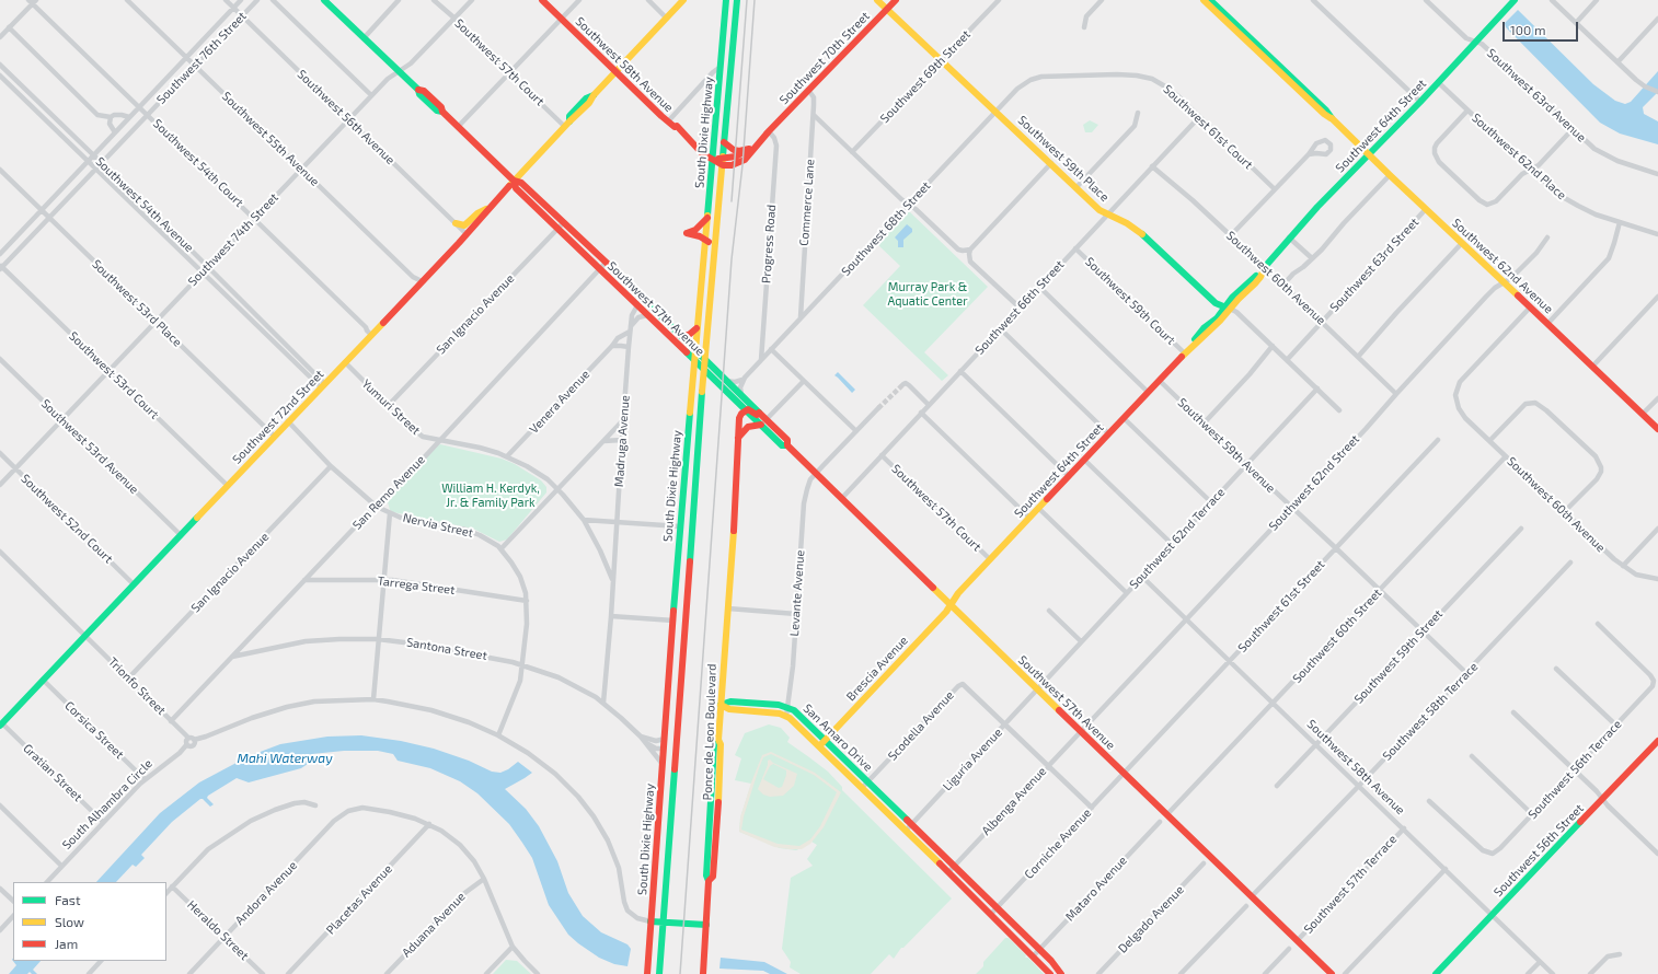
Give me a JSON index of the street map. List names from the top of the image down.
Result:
{
  "streets": {
    "main road": [
      "Southwest 70th Street",
      "Southwest 58th Avenue",
      "Southwest 64th Street",
      "South Dixie Highway",
      "Southwest 59th Place",
      "Southwest 62nd Avenue",
      "Southwest 57th Avenue",
      "Southwest 72nd Street",
      "Brescia Avenue",
      "Ponce de Leon Boulevard",
      "San Amaro Drive",
      "Southwest 56th Street"
    ],
    "street": [
      "Southwest 76th Street",
      "Southwest 57th Court",
      "Southwest 69th Street",
      "Southwest 63rd Avenue",
      "Southwest 56th Avenue",
      "Southwest 61st Court",
      "Southwest 55th Avenue",
      "Southwest 62nd Place",
      "Southwest 54th Court",
      "Commerce Lane",
      "Southwest 54th Avenue",
      "Southwest 68th Street",
      "Southwest 74th Street",
      "Progress Road",
      "Southwest 63rd Street",
      "Southwest 60th Avenue",
      "Southwest 59th Court",
      "Southwest 53rd Place",
      "Southwest 66th Street",
      "San Ignacio Avenue",
      "Southwest 53rd Court",
      "Venera Avenue",
      "Yumuri Street",
      "Madruga Avenue",
      "Southwest 59th Avenue",
      "Southwest 53rd Avenue",
      "Southwest 62nd Street",
      "San Remo Avenue",
      "Southwest 52nd Court",
      "Nervia Street",
      "Southwest 62nd Terrace",
      "Tarrega Street",
      "Levante Avenue",
      "Southwest 61st Street",
      "Southwest 60th Street",
      "Santona Street",
      "Southwest 59th Street",
      "Trionfo Street",
      "Southwest 58th Terrace",
      "Scodella Avenue",
      "Corsica Street",
      "Liguria Avenue",
      "Southwest 56th Terrace",
      "Gratian Street",
      "Albenga Avenue",
      "South Alhambra Circle",
      "Corniche Avenue",
      "Southwest 57th Terrace",
      "Mataro Avenue",
      "Andora Avenue",
      "Placetas Avenue",
      "Delgado Avenue",
      "Aduana Avenue",
      "Heraldo Street"
    ]
  },
  "crossings": [
    ["Southwest 76th Street", "Southwest 56th Avenue"],
    ["Southwest 76th Street", "Southwest 55th Avenue"],
    ["Southwest 76th Street", "Southwest 54th Court"],
    ["Southwest 76th Street", "Southwest 54th Avenue"],
    ["Southwest 76th Street", "Southwest 53rd Place"],
    ["Southwest 76th Street", "Southwest 53rd Court"],
    ["Southwest 70th Street", "South Dixie Highway"],
    ["Southwest 70th Street", "Southwest 59th Place"],
    ["Southwest 70th Street", "Commerce Lane"],
    ["Southwest 70th Street", "Progress Road"],
    ["Southwest 57th Court", "Southwest 64th Street"],
    ["Southwest 57th Court", "Southwest 74th Street"],
    ["Southwest 57th Court", "Southwest 66th Street"],
    ["Southwest 57th Court", "Southwest 72nd Street"],
    ["Southwest 58th Avenue", "South Dixie Highway"],
    ["Southwest 58th Avenue", "Southwest 72nd Street"],
    ["Southwest 58th Avenue", "Southwest 62nd Street"],
    ["Southwest 58th Avenue", "Southwest 62nd Terrace"],
    ["Southwest 58th Avenue", "Southwest 61st Street"],
    ["Southwest 58th Avenue", "Southwest 60th Street"],
    ["Southwest 58th Avenue", "Southwest 59th Street"],
    ["Southwest 58th Avenue", "Southwest 58th Terrace"],
    ["Southwest 58th Avenue", "Southwest 56th Street"],
    ["Southwest 58th Avenue", "Southwest 57th Terrace"],
    ["Southwest 69th Street", "Southwest 59th Place"],
    ["Southwest 63rd Avenue", "Southwest 64th Street"],
    ["Southwest 56th Avenue", "Southwest 74th Street"],
    ["Southwest 56th Avenue", "Southwest 72nd Street"],
    ["Southwest 64th Street", "Southwest 62nd Place"],
    ["Southwest 64th Street", "Southwest 59th Place"],
    ["Southwest 64th Street", "Southwest 62nd Avenue"],
    ["Southwest 64th Street", "Southwest 60th Avenue"],
    ["Southwest 64th Street", "Southwest 59th Court"],
    ["Southwest 64th Street", "Southwest 57th Avenue"],
    ["Southwest 64th Street", "Southwest 59th Avenue"],
    ["Southwest 64th Street", "Brescia Avenue"],
    ["Southwest 61st Court", "Southwest 68th Street"],
    ["Southwest 61st Court", "Southwest 66th Street"],
    ["South Dixie Highway", "Southwest 57th Avenue"],
    ["South Dixie Highway", "Santona Street"],
    ["Southwest 55th Avenue", "Southwest 74th Street"],
    ["Southwest 55th Avenue", "Southwest 72nd Street"],
    ["Southwest 59th Place", "Southwest 68th Street"],
    ["Southwest 59th Place", "Southwest 63rd Street"],
    ["Southwest 59th Place", "Southwest 66th Street"],
    ["Southwest 59th Place", "Southwest 62nd Terrace"],
    ["Southwest 54th Court", "Southwest 74th Street"],
    ["Southwest 54th Court", "Southwest 72nd Street"],
    ["Commerce Lane", "Southwest 68th Street"],
    ["Southwest 54th Avenue", "Southwest 74th Street"],
    ["Southwest 54th Avenue", "Southwest 72nd Street"],
    ["Southwest 68th Street", "Progress Road"],
    ["Southwest 74th Street", "Southwest 53rd Place"],
    ["Southwest 74th Street", "Southwest 57th Avenue"],
    ["Southwest 74th Street", "Southwest 53rd Court"],
    ["Southwest 74th Street", "Southwest 53rd Avenue"],
    ["Southwest 74th Street", "Southwest 52nd Court"],
    ["Southwest 63rd Street", "Southwest 62nd Avenue"],
    ["Southwest 63rd Street", "Southwest 60th Avenue"],
    ["Southwest 62nd Avenue", "Southwest 60th Avenue"],
    ["Southwest 62nd Avenue", "Southwest 62nd Street"],
    ["Southwest 60th Avenue", "Southwest 66th Street"],
    ["Southwest 60th Avenue", "Southwest 62nd Street"],
    ["Southwest 60th Avenue", "Southwest 60th Street"],
    ["Southwest 59th Court", "Southwest 66th Street"],
    ["Southwest 53rd Place", "Southwest 72nd Street"],
    ["Southwest 66th Street", "Southwest 57th Avenue"],
    ["Southwest 57th Avenue", "San Ignacio Avenue"],
    ["Southwest 57th Avenue", "Venera Avenue"],
    ["Southwest 57th Avenue", "Southwest 72nd Street"],
    ["Southwest 57th Avenue", "Madruga Avenue"],
    ["Southwest 57th Avenue", "Southwest 62nd Street"],
    ["Southwest 57th Avenue", "San Remo Avenue"],
    ["Southwest 57th Avenue", "Southwest 62nd Terrace"],
    ["Southwest 57th Avenue", "Levante Avenue"],
    ["Southwest 57th Avenue", "Southwest 61st Street"],
    ["Southwest 57th Avenue", "Southwest 60th Street"],
    ["Southwest 57th Avenue", "Brescia Avenue"],
    ["Southwest 57th Avenue", "Southwest 58th Terrace"],
    ["Southwest 57th Avenue", "Ponce de Leon Boulevard"],
    ["Southwest 57th Avenue", "Liguria Avenue"],
    ["Southwest 57th Avenue", "Albenga Avenue"],
    ["Southwest 57th Avenue", "Corniche Avenue"],
    ["Southwest 57th Avenue", "Southwest 57th Terrace"],
    ["San Ignacio Avenue", "Yumuri Street"],
    ["San Ignacio Avenue", "Nervia Street"],
    ["San Ignacio Avenue", "Trionfo Street"],
    ["Southwest 53rd Court", "Southwest 72nd Street"],
    ["Venera Avenue", "Yumuri Street"],
    ["Venera Avenue", "Madruga Avenue"],
    ["Yumuri Street", "Southwest 72nd Street"],
    ["Yumuri Street", "Madruga Avenue"],
    ["Yumuri Street", "San Remo Avenue"],
    ["Southwest 72nd Street", "Southwest 53rd Avenue"],
    ["Southwest 72nd Street", "Southwest 52nd Court"],
    ["Southwest 72nd Street", "Nervia Street"],
    ["Southwest 72nd Street", "Trionfo Street"],
    ["Southwest 72nd Street", "Corsica Street"],
    ["Southwest 72nd Street", "Gratian Street"],
    ["Madruga Avenue", "Santona Street"],
    ["Southwest 59th Avenue", "Southwest 62nd Street"],
    ["Southwest 59th Avenue", "Southwest 62nd Terrace"],
    ["Southwest 59th Avenue", "Southwest 61st Street"],
    ["Southwest 59th Avenue", "Southwest 60th Street"],
    ["Southwest 59th Avenue", "Southwest 59th Street"],
    ["Southwest 59th Avenue", "Southwest 58th Terrace"],
    ["Southwest 62nd Street", "Albenga Avenue"],
    ["San Remo Avenue", "Nervia Street"],
    ["San Remo Avenue", "Tarrega Street"],
    ["San Remo Avenue", "Santona Street"],
    ["San Remo Avenue", "Trionfo Street"],
    ["Nervia Street", "Tarrega Street"],
    ["Nervia Street", "Santona Street"],
    ["Southwest 62nd Terrace", "Liguria Avenue"],
    ["Levante Avenue", "San Amaro Drive"],
    ["Southwest 61st Street", "Corniche Avenue"],
    ["Brescia Avenue", "San Amaro Drive"],
    ["Trionfo Street", "South Alhambra Circle"],
    ["Scodella Avenue", "San Amaro Drive"],
    ["Scodella Avenue", "Liguria Avenue"],
    ["Corsica Street", "South Alhambra Circle"],
    ["Ponce de Leon Boulevard", "San Amaro Drive"],
    ["San Amaro Drive", "Liguria Avenue"],
    ["San Amaro Drive", "Albenga Avenue"],
    ["San Amaro Drive", "Corniche Avenue"],
    ["San Amaro Drive", "Mataro Avenue"],
    ["Gratian Street", "South Alhambra Circle"],
    ["Andora Avenue", "Placetas Avenue"],
    ["Andora Avenue", "Heraldo Street"]
  ],
  "water": ["Mahi Waterway"],
  "parks": ["Murray Park & Aquatic Center", "William H. Kerdyk, Jr. & Family Park"],
  "legend": ["Fast", "Slow", "Jam"],
  "scale_bar": "100 m"
}
